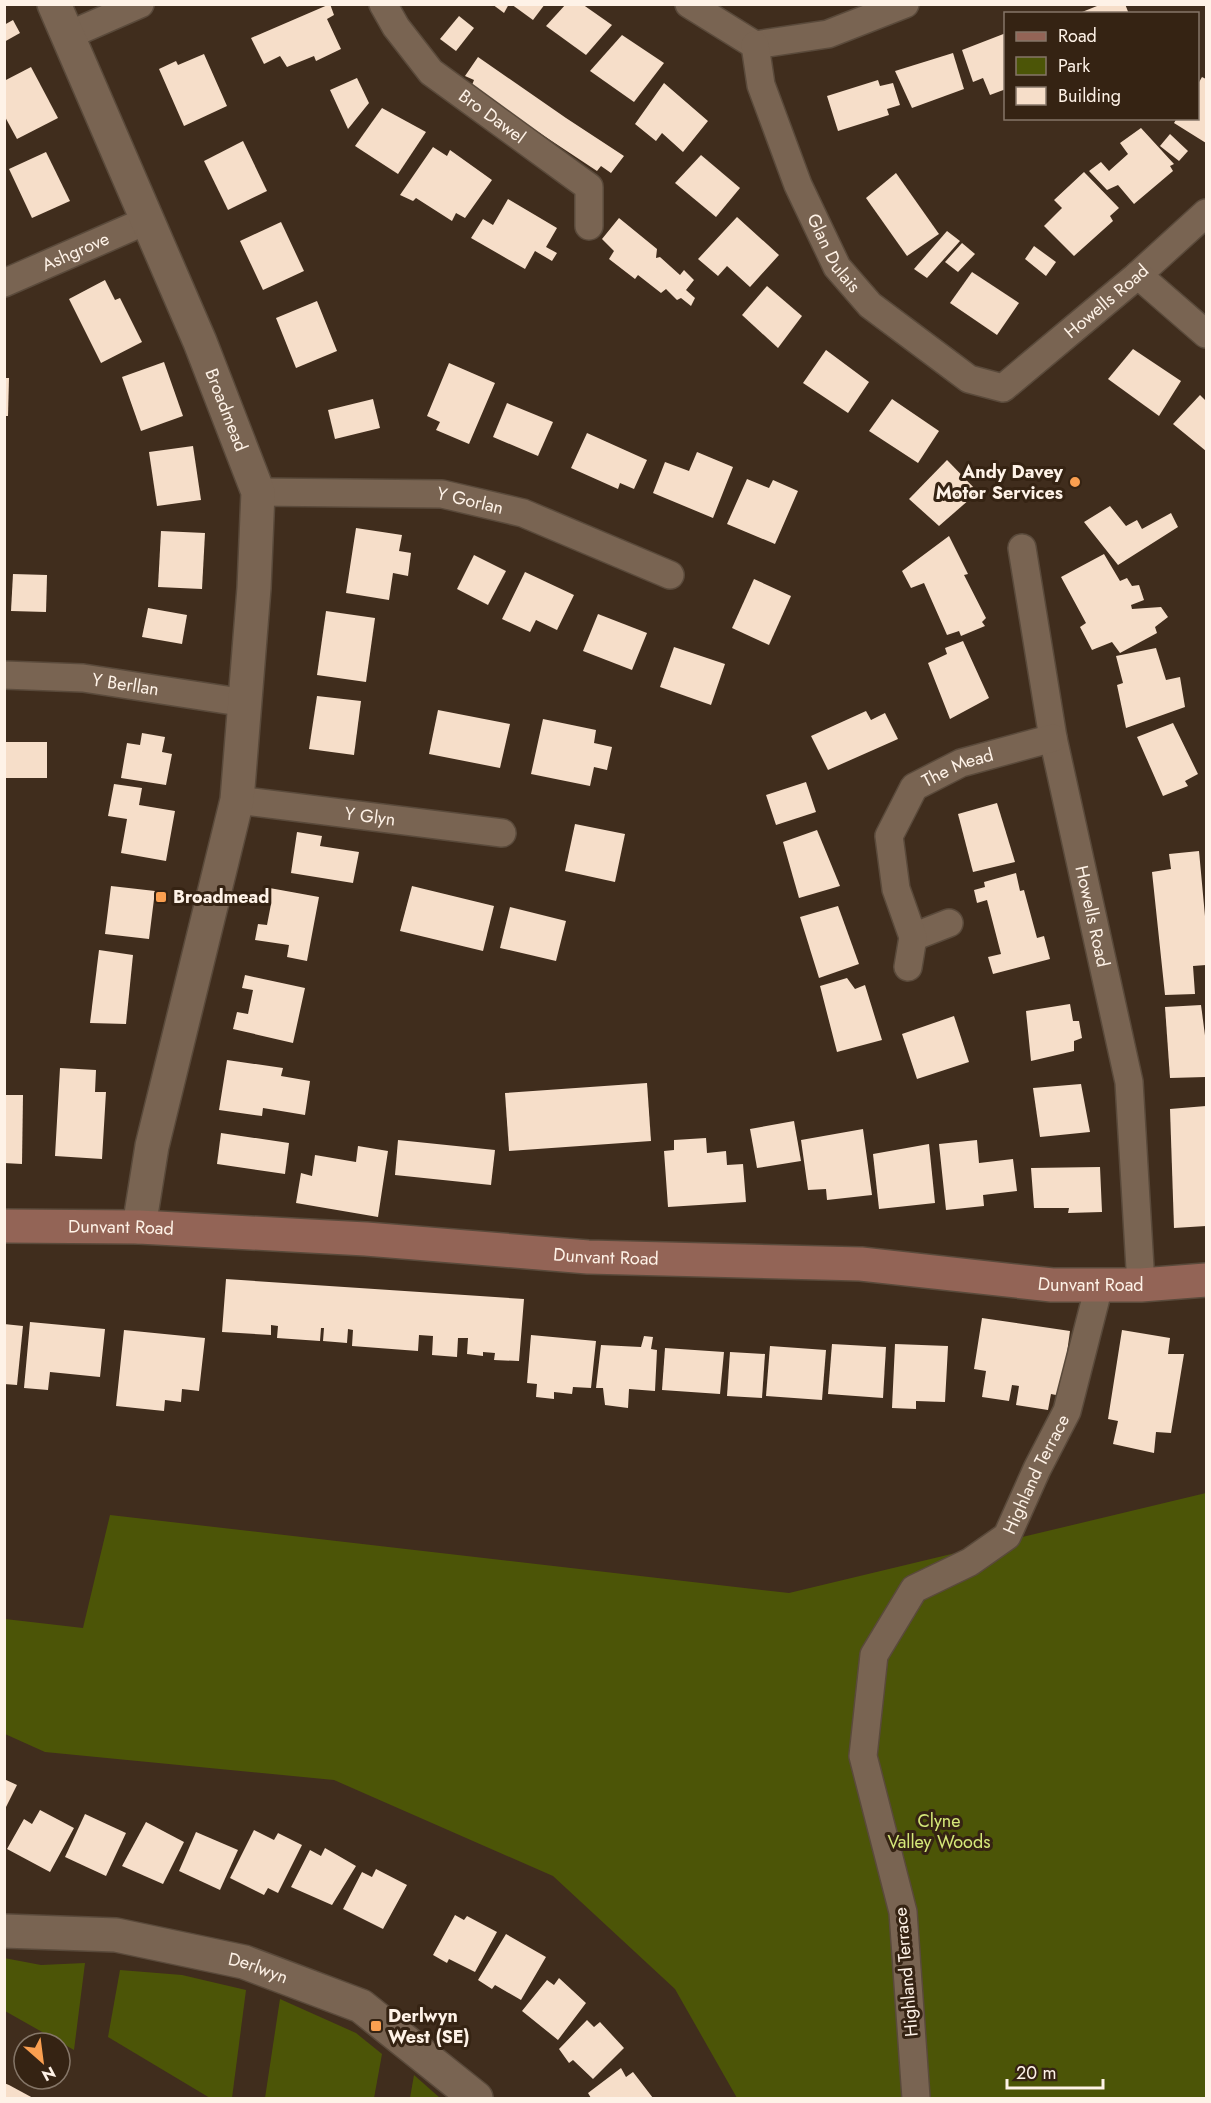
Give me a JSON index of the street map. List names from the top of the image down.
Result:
{
  "streets": {
    "main road": ["Dunvant Road"],
    "street": [
      "Bro Dawel",
      "Glan Dulais",
      "Ashgrove",
      "Howells Road",
      "Broadmead",
      "Y Gorlan",
      "Y Berllan",
      "The Mead",
      "Y Glyn",
      "Highland Terrace",
      "Derlwyn"
    ]
  },
  "crossings": [
    ["Glan Dulais", "Howells Road"],
    ["Ashgrove", "Broadmead"],
    ["Howells Road", "The Mead"],
    ["Howells Road", "Dunvant Road"],
    ["Broadmead", "Y Gorlan"],
    ["Broadmead", "Y Berllan"],
    ["Broadmead", "Y Glyn"],
    ["Broadmead", "Dunvant Road"],
    ["Dunvant Road", "Highland Terrace"]
  ],
  "parks": ["Clyne Valley Woods"],
  "places": {
    "other": ["Andy Davey Motor Services"],
    "transit": ["Broadmead", "Derlwyn West (SE)"]
  },
  "legend": ["Road", "Park", "Building"],
  "scale_bar": "20 m",
  "north": "bottom right"
}
